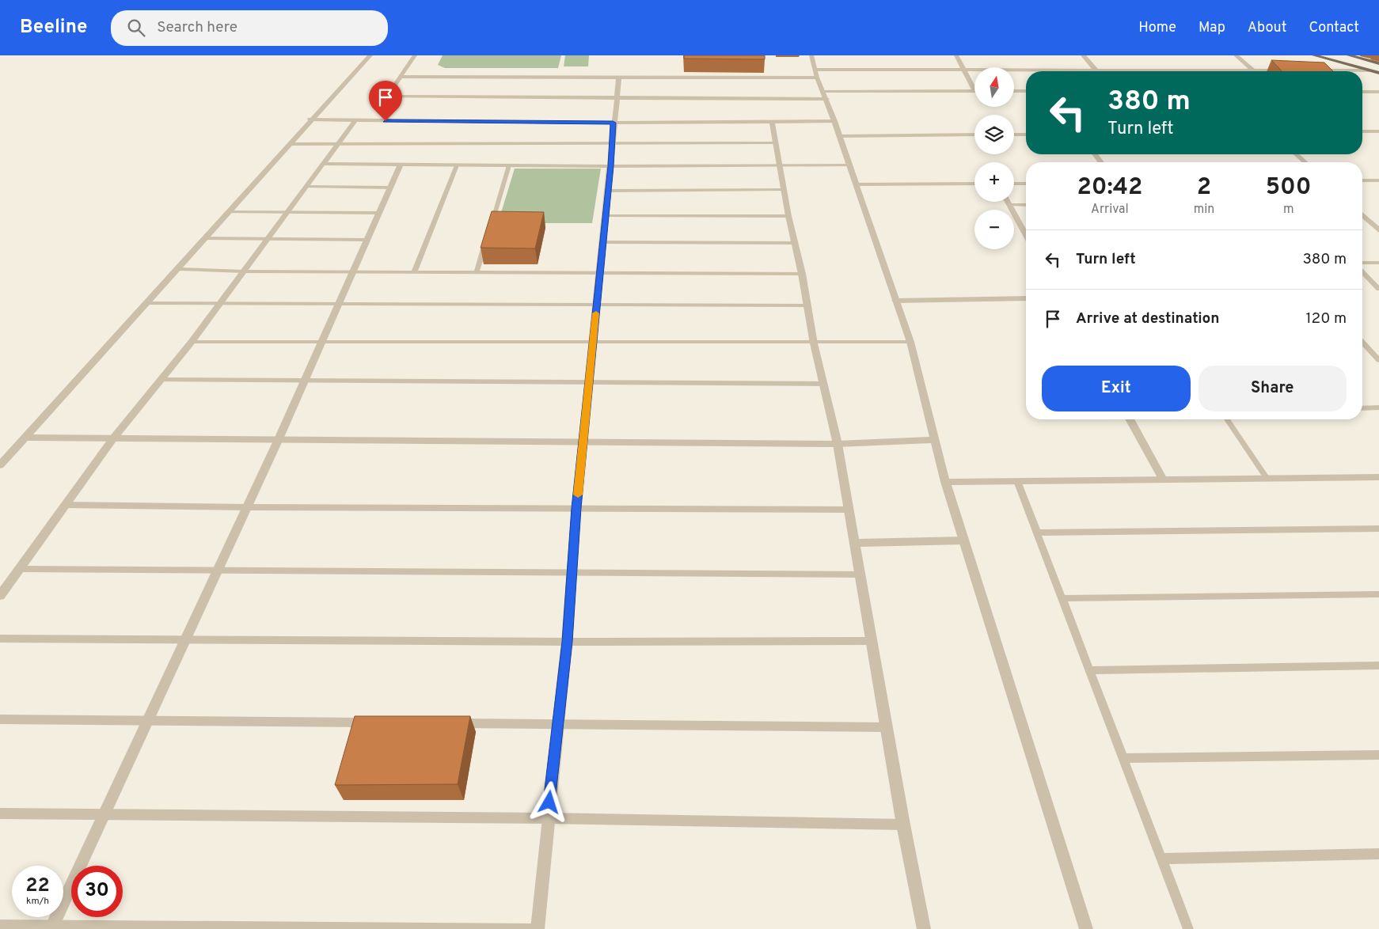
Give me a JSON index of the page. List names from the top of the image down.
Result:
{
  "north": "top",
  "page": {
    "header": "Beeline",
    "search": "Search here",
    "nav": [
      "Home",
      "Map",
      "About",
      "Contact"
    ],
    "map_buttons": ["+", "−"],
    "turn": ["380 m", "Turn left"],
    "eta": [
      "20:42",
      "Arrival",
      "2",
      "min",
      "500",
      "m"
    ],
    "list": [
      {
        "name": "Turn left",
        "value": "380 m"
      },
      {
        "name": "Arrive at destination",
        "value": "120 m"
      }
    ],
    "buttons": ["Exit", "Share"],
    "speed": "22 km/h",
    "limit": "30"
  }
}
